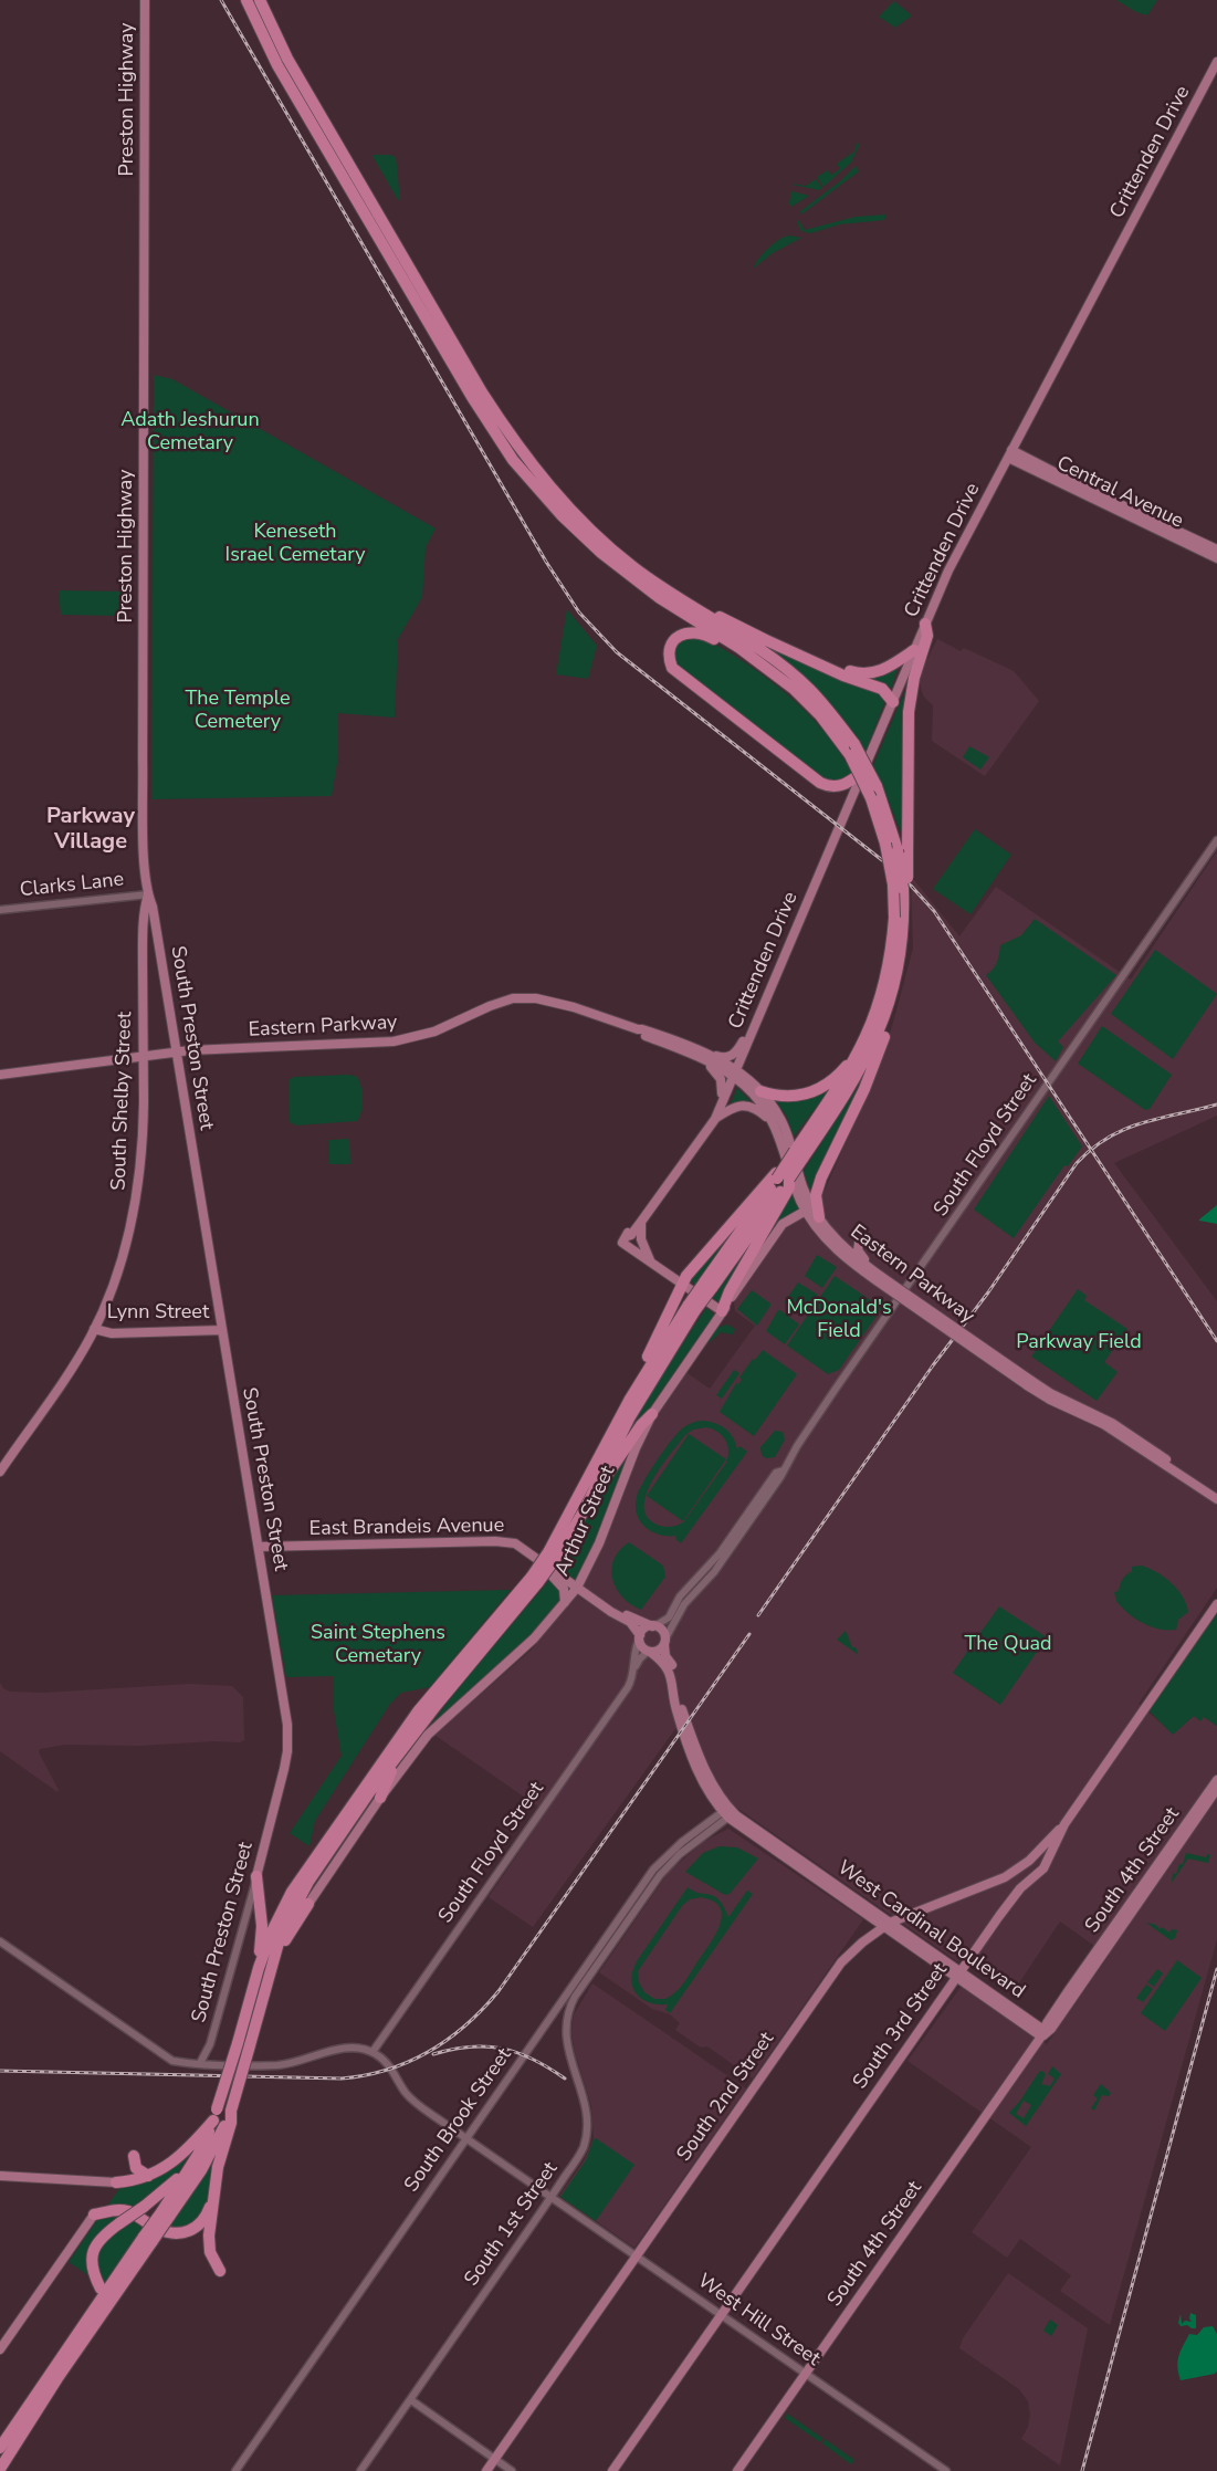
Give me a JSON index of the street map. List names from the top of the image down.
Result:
{
  "streets": {
    "main road": [
      "Preston Highway",
      "Crittenden Drive",
      "Central Avenue",
      "Eastern Parkway",
      "South Preston Street",
      "South Shelby Street",
      "Lynn Street",
      "Arthur Street",
      "East Brandeis Avenue",
      "South 4th Street",
      "West Cardinal Boulevard",
      "South 3rd Street",
      "South 2nd Street"
    ],
    "street": [
      "Clarks Lane",
      "South Floyd Street",
      "South Brook Street",
      "South 1st Street",
      "West Hill Street"
    ]
  },
  "crossings": [
    ["Preston Highway", "Clarks Lane"],
    ["Preston Highway", "South Preston Street"],
    ["Preston Highway", "South Shelby Street"],
    ["Crittenden Drive", "Central Avenue"],
    ["Crittenden Drive", "Eastern Parkway"],
    ["Clarks Lane", "South Preston Street"],
    ["Clarks Lane", "South Shelby Street"],
    ["Eastern Parkway", "South Preston Street"],
    ["Eastern Parkway", "South Shelby Street"],
    ["Eastern Parkway", "Arthur Street"],
    ["South Preston Street", "South Shelby Street"],
    ["South Preston Street", "Lynn Street"],
    ["South Preston Street", "East Brandeis Avenue"],
    ["South Shelby Street", "Lynn Street"],
    ["South Floyd Street", "East Brandeis Avenue"],
    ["South Floyd Street", "West Hill Street"],
    ["Arthur Street", "East Brandeis Avenue"],
    ["South 4th Street", "West Cardinal Boulevard"],
    ["South 4th Street", "West Hill Street"],
    ["West Cardinal Boulevard", "South 3rd Street"],
    ["West Cardinal Boulevard", "South 2nd Street"],
    ["West Cardinal Boulevard", "South Brook Street"],
    ["West Cardinal Boulevard", "South 1st Street"],
    ["South 3rd Street", "South 2nd Street"],
    ["South 3rd Street", "West Hill Street"],
    ["South 2nd Street", "West Hill Street"],
    ["South Brook Street", "South 1st Street"],
    ["South Brook Street", "West Hill Street"],
    ["South 1st Street", "West Hill Street"]
  ],
  "districts": ["Parkway Village"],
  "parks": [
    "Adath Jeshurun Cemetary",
    "Keneseth Israel Cemetary",
    "The Temple Cemetery",
    "McDonald's Field",
    "Parkway Field",
    "Saint Stephens Cemetary",
    "The Quad"
  ]
}
